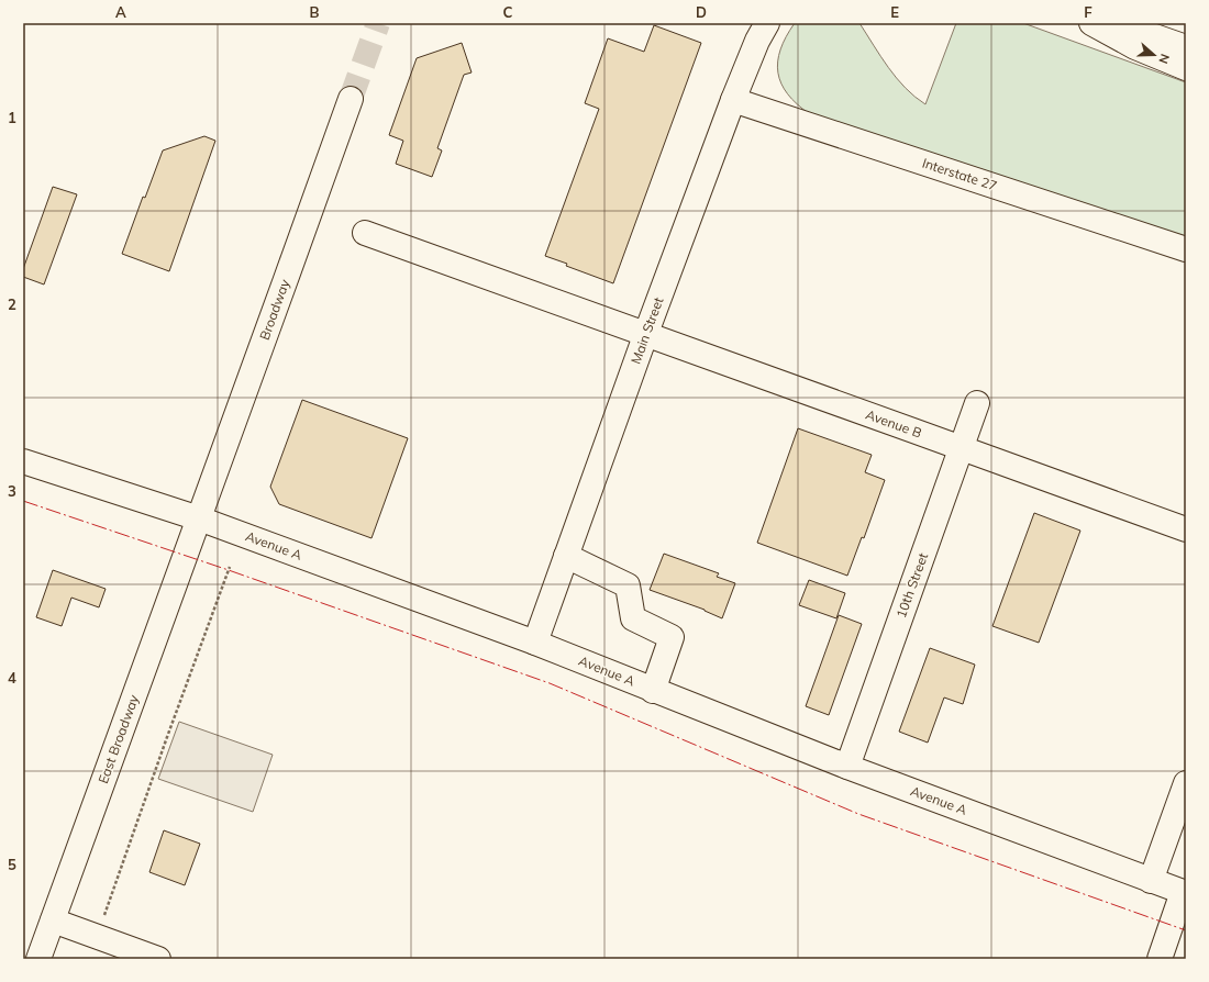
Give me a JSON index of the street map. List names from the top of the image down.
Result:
{
  "streets": {
    "main road": [
      "Interstate 27",
      "Broadway",
      "Main Street",
      "Avenue B",
      "Avenue A",
      "10th Street",
      "East Broadway"
    ]
  },
  "crossings": [
    ["Interstate 27", "Main Street"],
    ["Broadway", "Avenue A"],
    ["Broadway", "East Broadway"],
    ["Main Street", "Avenue B"],
    ["Main Street", "Avenue A"],
    ["Avenue B", "10th Street"],
    ["Avenue A", "10th Street"],
    ["Avenue A", "East Broadway"]
  ],
  "north": "right",
  "grid": {
    "columns": [
      "A",
      "B",
      "C",
      "D",
      "E",
      "F"
    ],
    "rows": [
      "1",
      "2",
      "3",
      "4",
      "5"
    ]
  }
}
